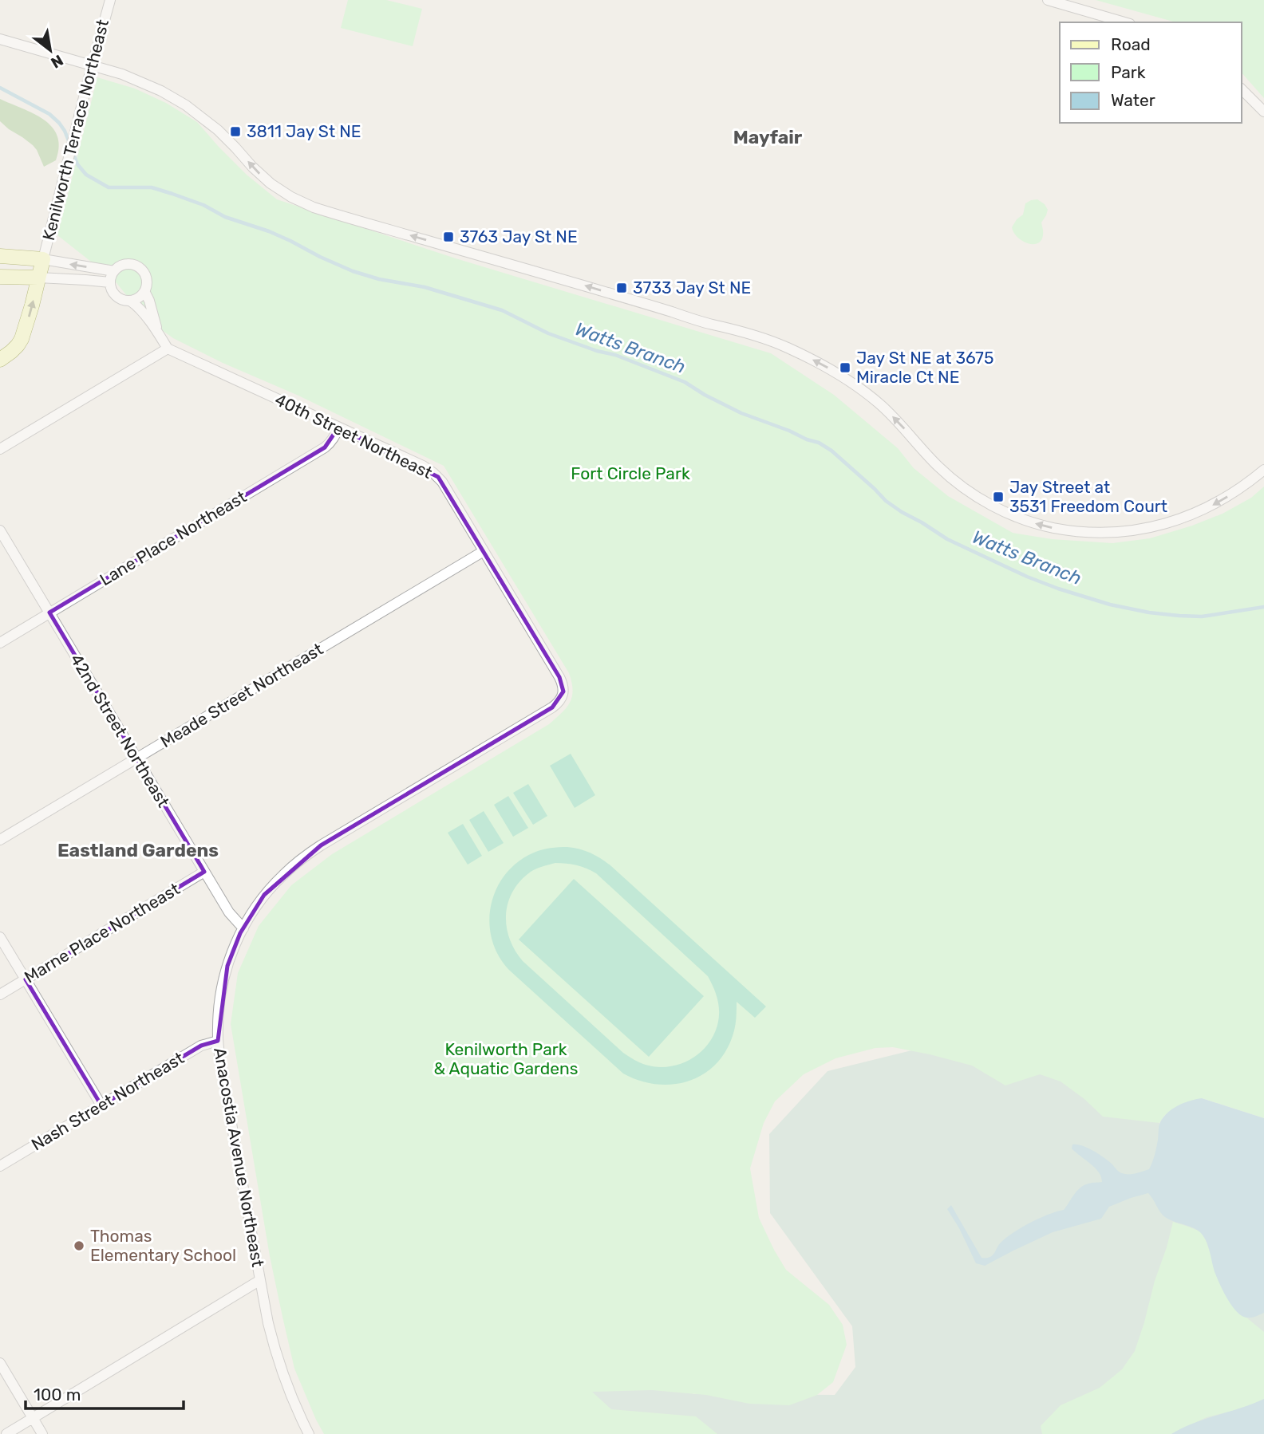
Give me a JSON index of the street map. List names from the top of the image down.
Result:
{
  "streets": {
    "street": [
      "Kenilworth Terrace Northeast",
      "40th Street Northeast",
      "Lane Place Northeast",
      "Meade Street Northeast",
      "42nd Street Northeast",
      "Marne Place Northeast",
      "Nash Street Northeast",
      "Anacostia Avenue Northeast"
    ]
  },
  "crossings": [
    ["40th Street Northeast", "Lane Place Northeast"],
    ["40th Street Northeast", "Meade Street Northeast"],
    ["40th Street Northeast", "Anacostia Avenue Northeast"],
    ["Lane Place Northeast", "42nd Street Northeast"],
    ["Meade Street Northeast", "42nd Street Northeast"],
    ["42nd Street Northeast", "Marne Place Northeast"],
    ["42nd Street Northeast", "Anacostia Avenue Northeast"],
    ["Nash Street Northeast", "Anacostia Avenue Northeast"]
  ],
  "districts": ["Mayfair", "Eastland Gardens"],
  "water": ["Watts Branch"],
  "parks": ["Fort Circle Park", "Kenilworth Park & Aquatic Gardens"],
  "places": {
    "transit": [
      "3811 Jay St NE",
      "3763 Jay St NE",
      "3733 Jay St NE",
      "Jay St NE at 3675 Miracle Ct NE",
      "Jay Street at 3531 Freedom Court"
    ],
    "other": ["Thomas Elementary School"]
  },
  "legend": ["Road", "Park", "Water"],
  "scale_bar": "100 m",
  "north": "bottom right"
}
